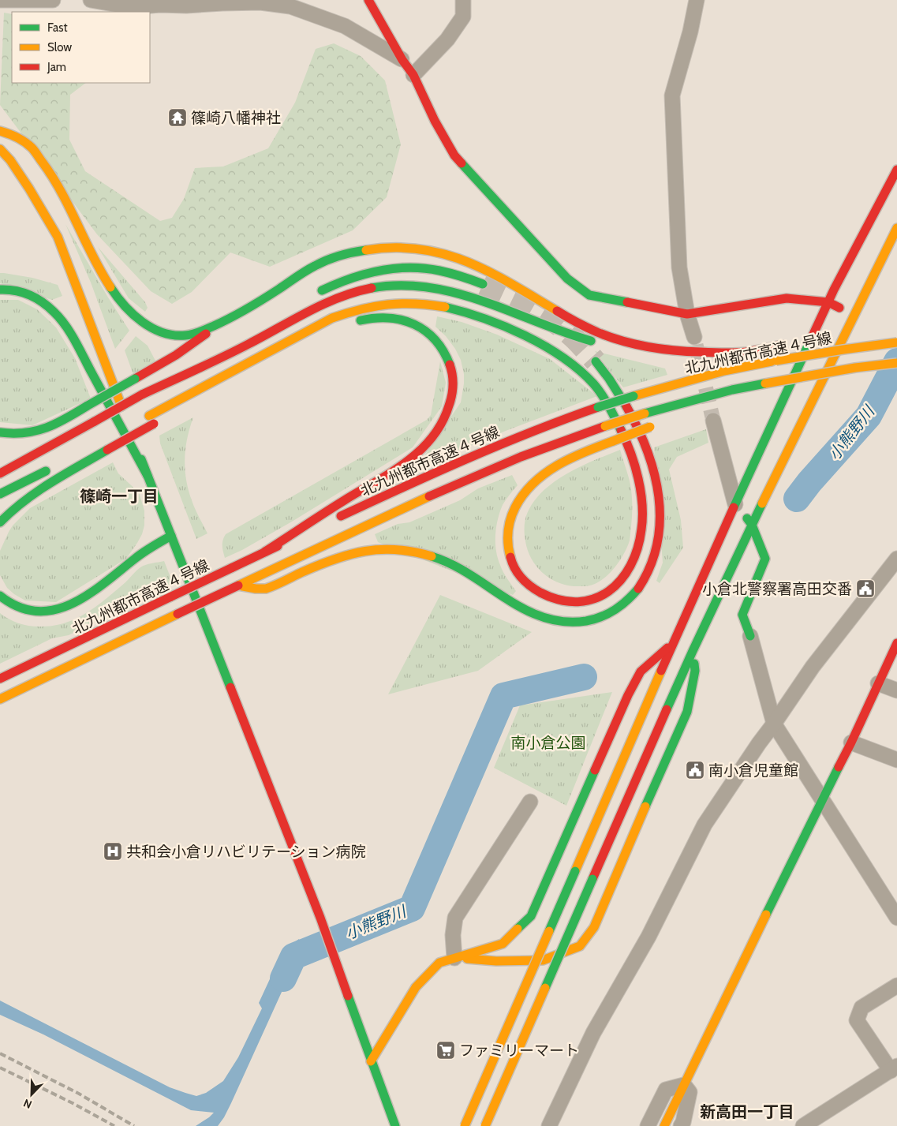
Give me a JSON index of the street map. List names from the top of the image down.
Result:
{
  "streets": {
    "main road": ["北九州都市高速４号線"]
  },
  "districts": ["篠崎一丁目", "新高田一丁目"],
  "water": ["小熊野川"],
  "parks": ["南小倉公園"],
  "places": {
    "temple": ["篠崎八幡神社"],
    "public building": ["小倉北警察署高田交番", "南小倉児童館"],
    "hospital": ["共和会小倉リハビリテーション病院"],
    "supermarket": ["ファミリーマート"]
  },
  "legend": ["Fast", "Slow", "Jam"],
  "north": "bottom left"
}
